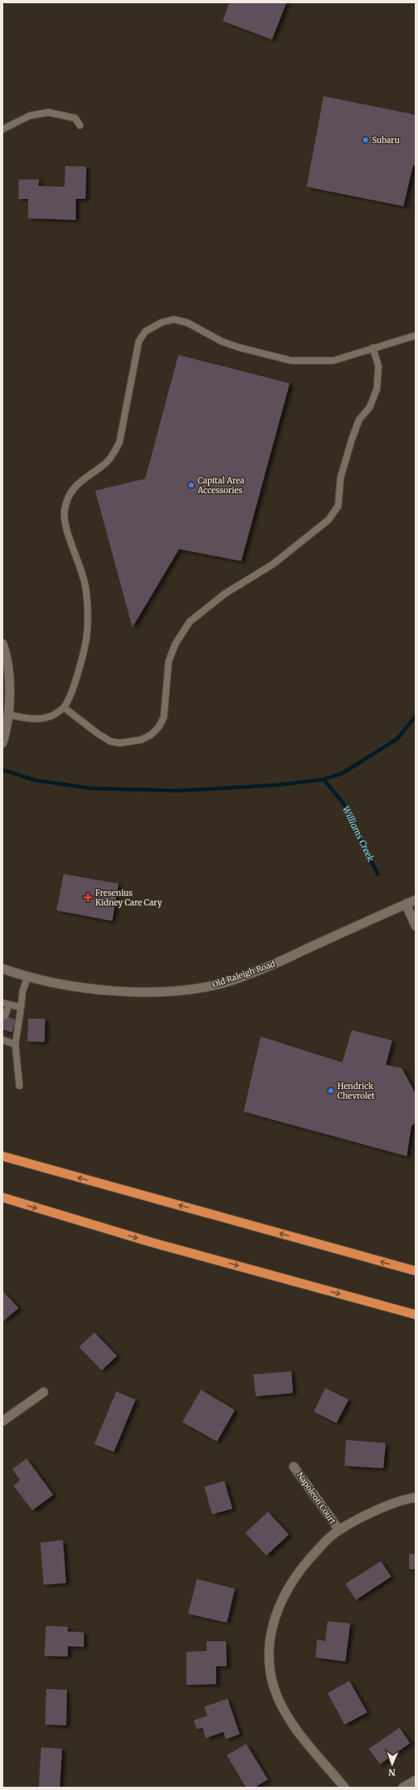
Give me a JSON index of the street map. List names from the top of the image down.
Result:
{
  "streets": {
    "street": ["Old Raleigh Road", "Napoleon Court"]
  },
  "water": ["Williams Creek"],
  "places": {
    "other": ["Subaru", "Capital Area Accessories", "Hendrick Chevrolet"],
    "health": ["Fresenius Kidney Care Cary"]
  },
  "north": "bottom"
}
